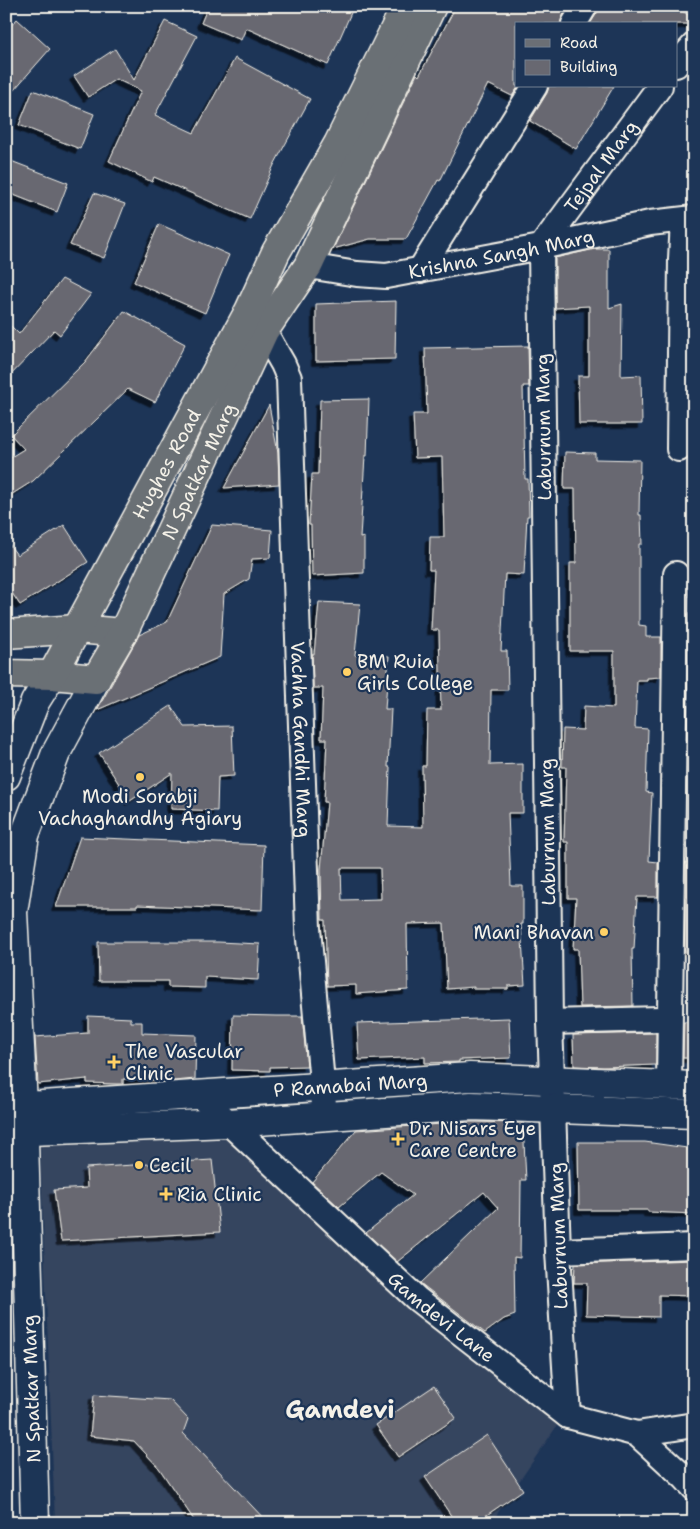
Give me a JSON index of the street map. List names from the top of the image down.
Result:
{
  "streets": {
    "main road": ["Hughes Road", "N Spatkar Marg", "P Ramabai Marg"],
    "street": [
      "Tejpal Marg",
      "Krishna Sangh Marg",
      "Laburnum Marg",
      "Vachha Gandhi Marg",
      "Gamdevi Lane"
    ]
  },
  "crossings": [
    ["Tejpal Marg", "Krishna Sangh Marg"],
    ["Tejpal Marg", "Laburnum Marg"],
    ["Krishna Sangh Marg", "Laburnum Marg"],
    ["Krishna Sangh Marg", "N Spatkar Marg"],
    ["Laburnum Marg", "P Ramabai Marg"],
    ["Laburnum Marg", "Gamdevi Lane"],
    ["N Spatkar Marg", "Vachha Gandhi Marg"],
    ["N Spatkar Marg", "P Ramabai Marg"],
    ["Vachha Gandhi Marg", "P Ramabai Marg"],
    ["P Ramabai Marg", "Gamdevi Lane"]
  ],
  "districts": ["Gamdevi"],
  "places": {
    "other": [
      "BM Ruia Girls College",
      "Modi Sorabji Vachaghandhy Agiary",
      "Mani Bhavan",
      "Cecil"
    ],
    "health": ["The Vascular Clinic", "Dr. Nisars Eye Care Centre", "Ria Clinic"]
  },
  "legend": ["Road", "Building"]
}
